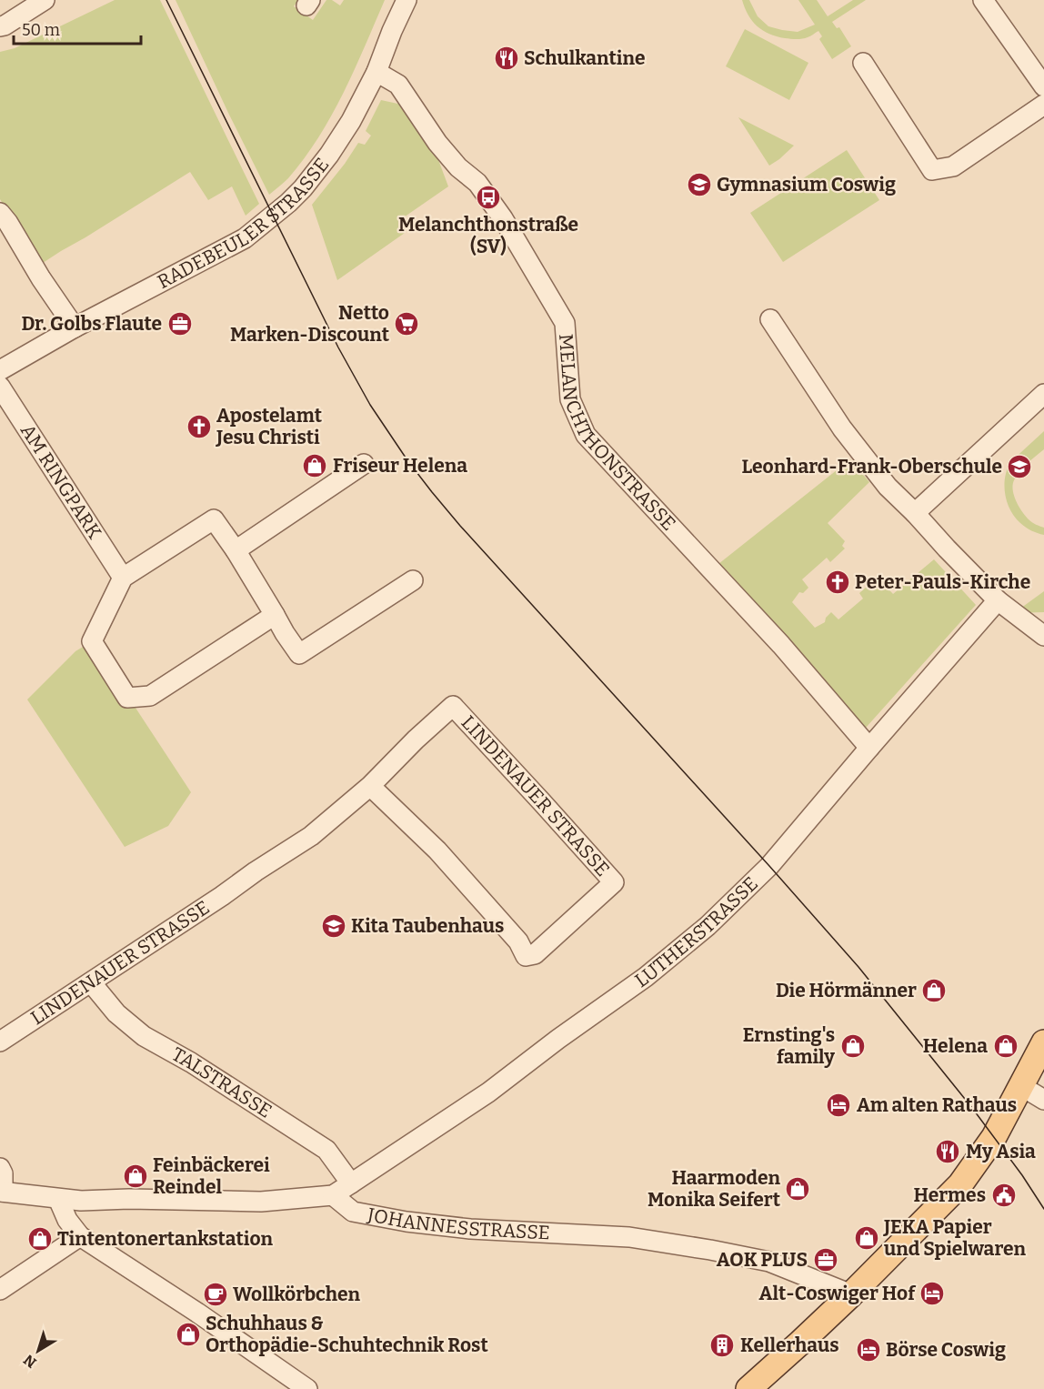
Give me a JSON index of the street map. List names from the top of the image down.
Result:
{
  "streets": {
    "street": [
      "RADEBEULER STRASSE",
      "MELANCHTHONSTRASSE",
      "AM RINGPARK",
      "LINDENAUER STRASSE",
      "LUTHERSTRASSE",
      "TALSTRASSE",
      "JOHANNESSTRASSE"
    ]
  },
  "crossings": [
    ["RADEBEULER STRASSE", "MELANCHTHONSTRASSE"],
    ["MELANCHTHONSTRASSE", "LUTHERSTRASSE"],
    ["LINDENAUER STRASSE", "TALSTRASSE"],
    ["LUTHERSTRASSE", "TALSTRASSE"],
    ["LUTHERSTRASSE", "JOHANNESSTRASSE"]
  ],
  "places": {
    "restaurant": ["Schulkantine", "My Asia"],
    "school or university": ["Gymnasium Coswig", "Leonhard-Frank-Oberschule", "Kita Taubenhaus"],
    "bus stop": ["Melanchthonstraße (SV)"],
    "office": ["Dr. Golbs Flaute", "AOK PLUS"],
    "supermarket": ["Netto Marken-Discount"],
    "church": ["Apostelamt Jesu Christi", "Peter-Pauls-Kirche"],
    "shop": [
      "Friseur Helena",
      "Die Hörmänner",
      "Ernsting's family",
      "Helena",
      "Feinbäckerei Reindel",
      "Haarmoden Monika Seifert",
      "JEKA Papier und Spielwaren",
      "Tintentonertankstation",
      "Schuhhaus & Orthopädie-Schuhtechnik Rost"
    ],
    "hotel": ["Am alten Rathaus", "Alt-Coswiger Hof", "Börse Coswig"],
    "public building": ["Hermes"],
    "cafe": ["Wollkörbchen"],
    "building": ["Kellerhaus"]
  },
  "scale_bar": "50 m",
  "north": "bottom left"
}
